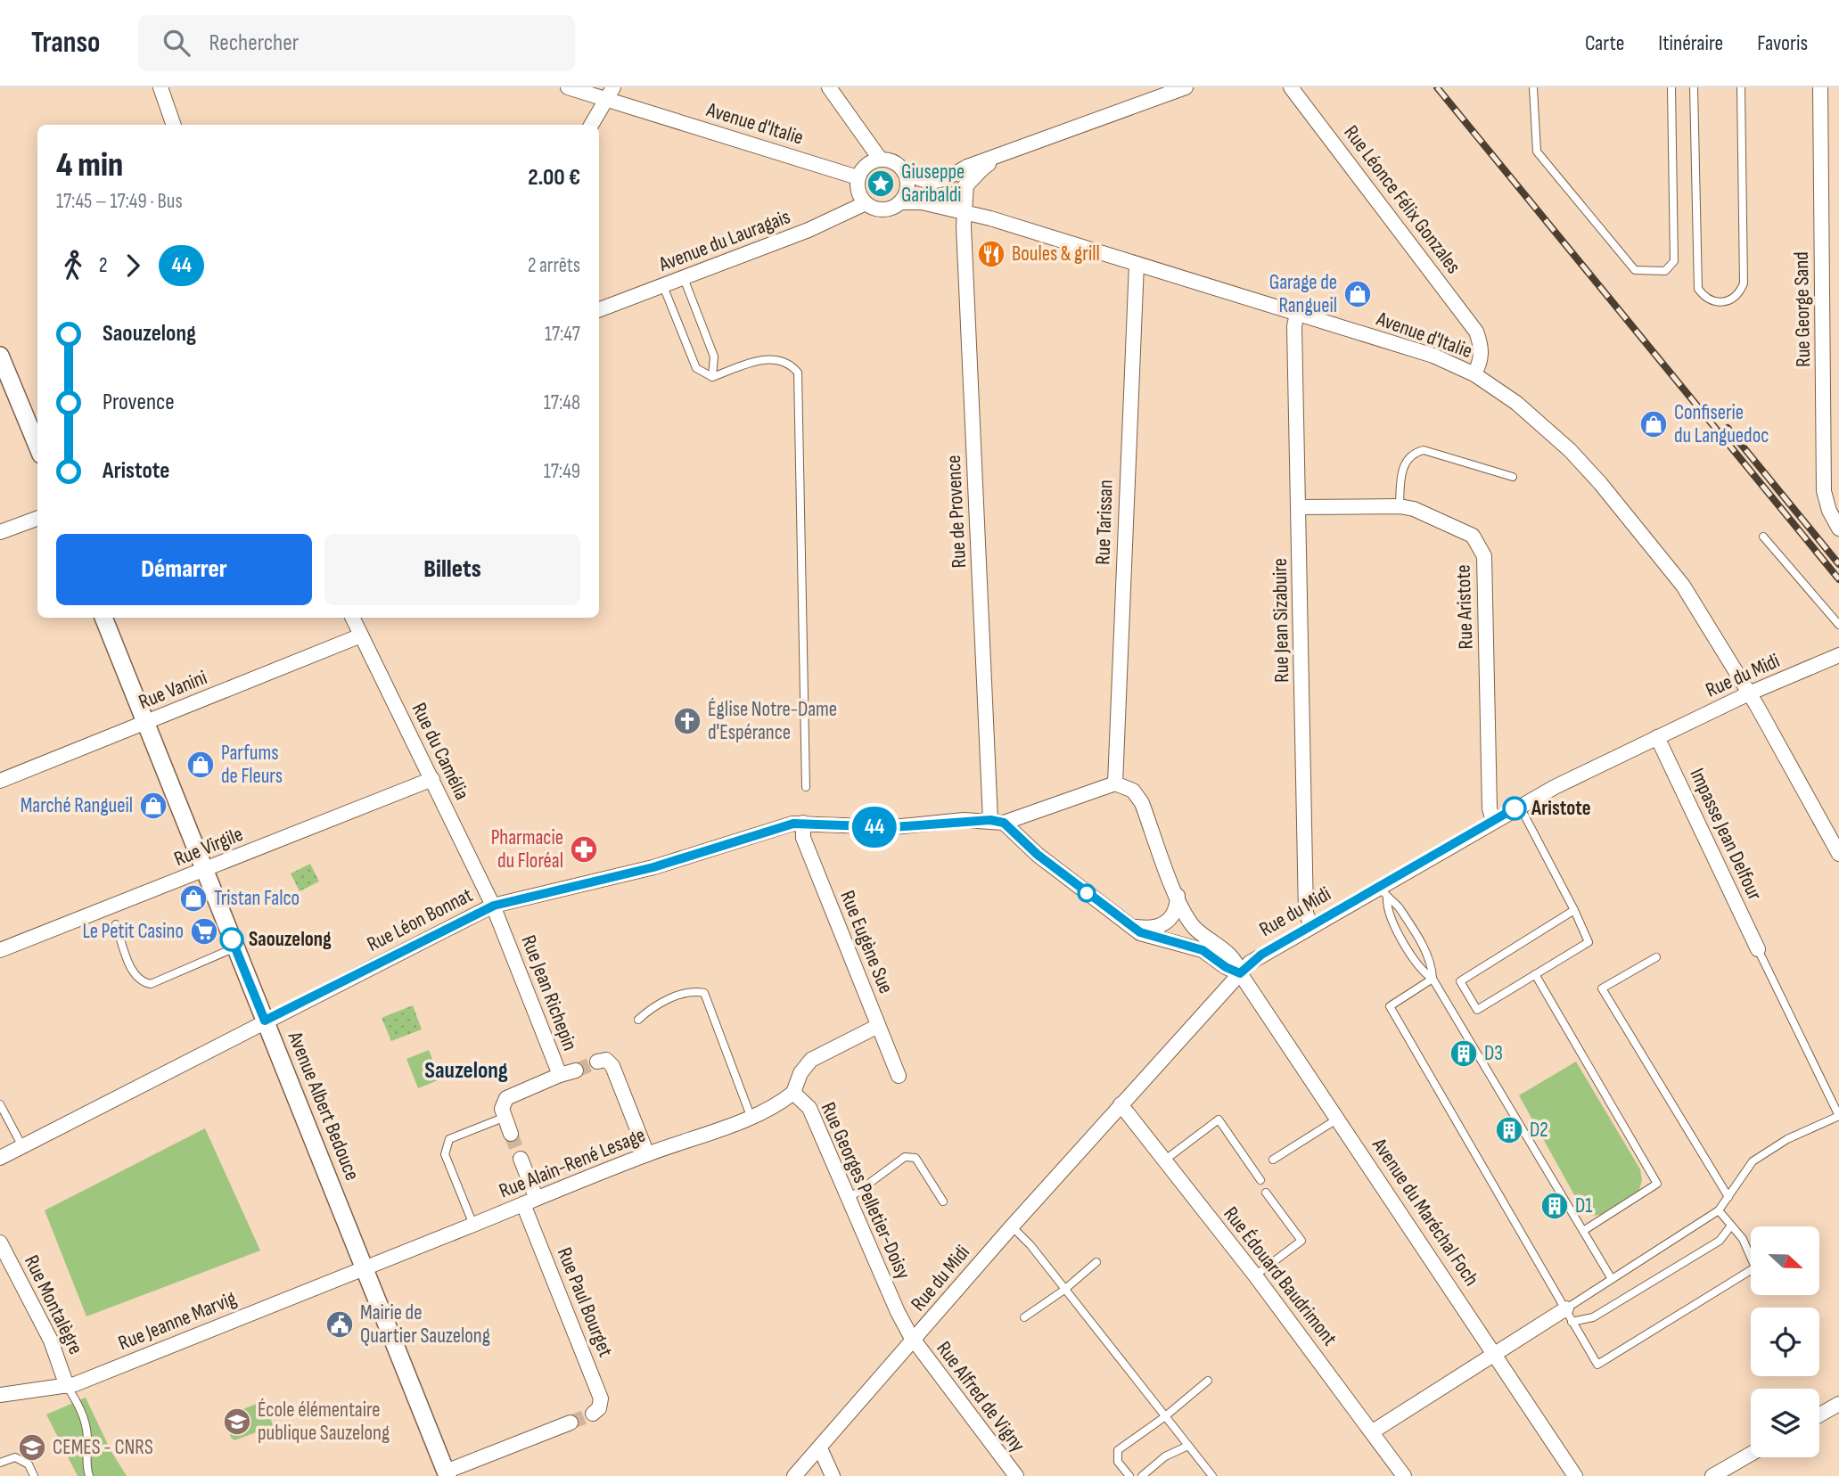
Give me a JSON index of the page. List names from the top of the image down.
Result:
{
  "streets": {
    "street": [
      "Avenue d'Italie",
      "Rue Léonce Félix Gonzales",
      "Avenue du Lauragais",
      "Rue George Sand",
      "Rue de Provence",
      "Rue Tarissan",
      "Rue Aristote",
      "Rue Jean Sizabuire",
      "Rue du Midi",
      "Rue Vanini",
      "Rue du Camélia",
      "Impasse Jean Delfour",
      "Rue Virgile",
      "Rue Léon Bonnat",
      "Rue Eugène Sue",
      "Rue Jean Richepin",
      "Avenue Albert Bedouce",
      "Rue Alain-René Lesage",
      "Rue Georges Pelletier-Doisy",
      "Avenue du Maréchal Foch",
      "Rue Édouard Baudrimont",
      "Rue Paul Bourget",
      "Rue Montalègre",
      "Rue Jeanne Marvig",
      "Rue Alfred de Vigny"
    ]
  },
  "crossings": [
    ["Avenue d'Italie", "Rue Léonce Félix Gonzales"],
    ["Avenue d'Italie", "Avenue du Lauragais"],
    ["Avenue d'Italie", "Rue de Provence"],
    ["Avenue d'Italie", "Rue Tarissan"],
    ["Avenue d'Italie", "Rue Jean Sizabuire"],
    ["Avenue d'Italie", "Rue du Midi"],
    ["Rue de Provence", "Rue Léon Bonnat"],
    ["Rue Tarissan", "Rue Léon Bonnat"],
    ["Rue Aristote", "Rue Jean Sizabuire"],
    ["Rue Aristote", "Rue du Midi"],
    ["Rue Jean Sizabuire", "Rue du Midi"],
    ["Rue du Midi", "Impasse Jean Delfour"],
    ["Rue du Midi", "Rue Georges Pelletier-Doisy"],
    ["Rue du Midi", "Avenue du Maréchal Foch"],
    ["Rue du Midi", "Rue Édouard Baudrimont"],
    ["Rue du Midi", "Rue Alfred de Vigny"],
    ["Rue Vanini", "Rue du Camélia"],
    ["Rue Vanini", "Avenue Albert Bedouce"],
    ["Rue du Camélia", "Rue Virgile"],
    ["Rue du Camélia", "Rue Léon Bonnat"],
    ["Rue du Camélia", "Rue Jean Richepin"],
    ["Rue Virgile", "Avenue Albert Bedouce"],
    ["Rue Léon Bonnat", "Rue Eugène Sue"],
    ["Rue Léon Bonnat", "Rue Jean Richepin"],
    ["Rue Léon Bonnat", "Avenue Albert Bedouce"],
    ["Rue Eugène Sue", "Rue Georges Pelletier-Doisy"],
    ["Avenue Albert Bedouce", "Rue Alain-René Lesage"],
    ["Avenue Albert Bedouce", "Rue Jeanne Marvig"],
    ["Rue Alain-René Lesage", "Rue Georges Pelletier-Doisy"],
    ["Rue Alain-René Lesage", "Rue Paul Bourget"],
    ["Rue Alain-René Lesage", "Rue Jeanne Marvig"],
    ["Rue Georges Pelletier-Doisy", "Rue Alfred de Vigny"],
    ["Rue Montalègre", "Rue Jeanne Marvig"]
  ],
  "districts": ["Sauzelong"],
  "places": {
    "place": ["Giuseppe Garibaldi"],
    "restaurant": ["Boules & grill"],
    "shop": [
      "Garage de Rangueil",
      "Confiserie du Languedoc",
      "Parfums de Fleurs",
      "Marché Rangueil",
      "Tristan Falco"
    ],
    "church": ["Église Notre-Dame d'Espérance"],
    "other": ["Aristote", "Saouzelong"],
    "pharmacy": ["Pharmacie du Floréal"],
    "supermarket": ["Le Petit Casino"],
    "building": ["D3", "D2", "D1"],
    "public building": ["Mairie de Quartier Sauzelong"],
    "school or university": ["École élémentaire publique Sauzelong", "CEMES - CNRS"]
  },
  "lines": ["bus line 44"],
  "north": "right",
  "page": {
    "header": "Transo",
    "search": "Rechercher",
    "nav": ["Carte", "Itinéraire", "Favoris"],
    "on_map": "44",
    "heading": ["4 min", "17:45 – 17:49 · Bus", "2.00 €"],
    "legs": ["2", "44", "2 arrêts"],
    "list": [
      {
        "name": "Saouzelong",
        "value": "17:47"
      },
      {
        "name": "Provence",
        "value": "17:48"
      },
      {
        "name": "Aristote",
        "value": "17:49"
      }
    ],
    "buttons": ["Démarrer", "Billets"]
  }
}
